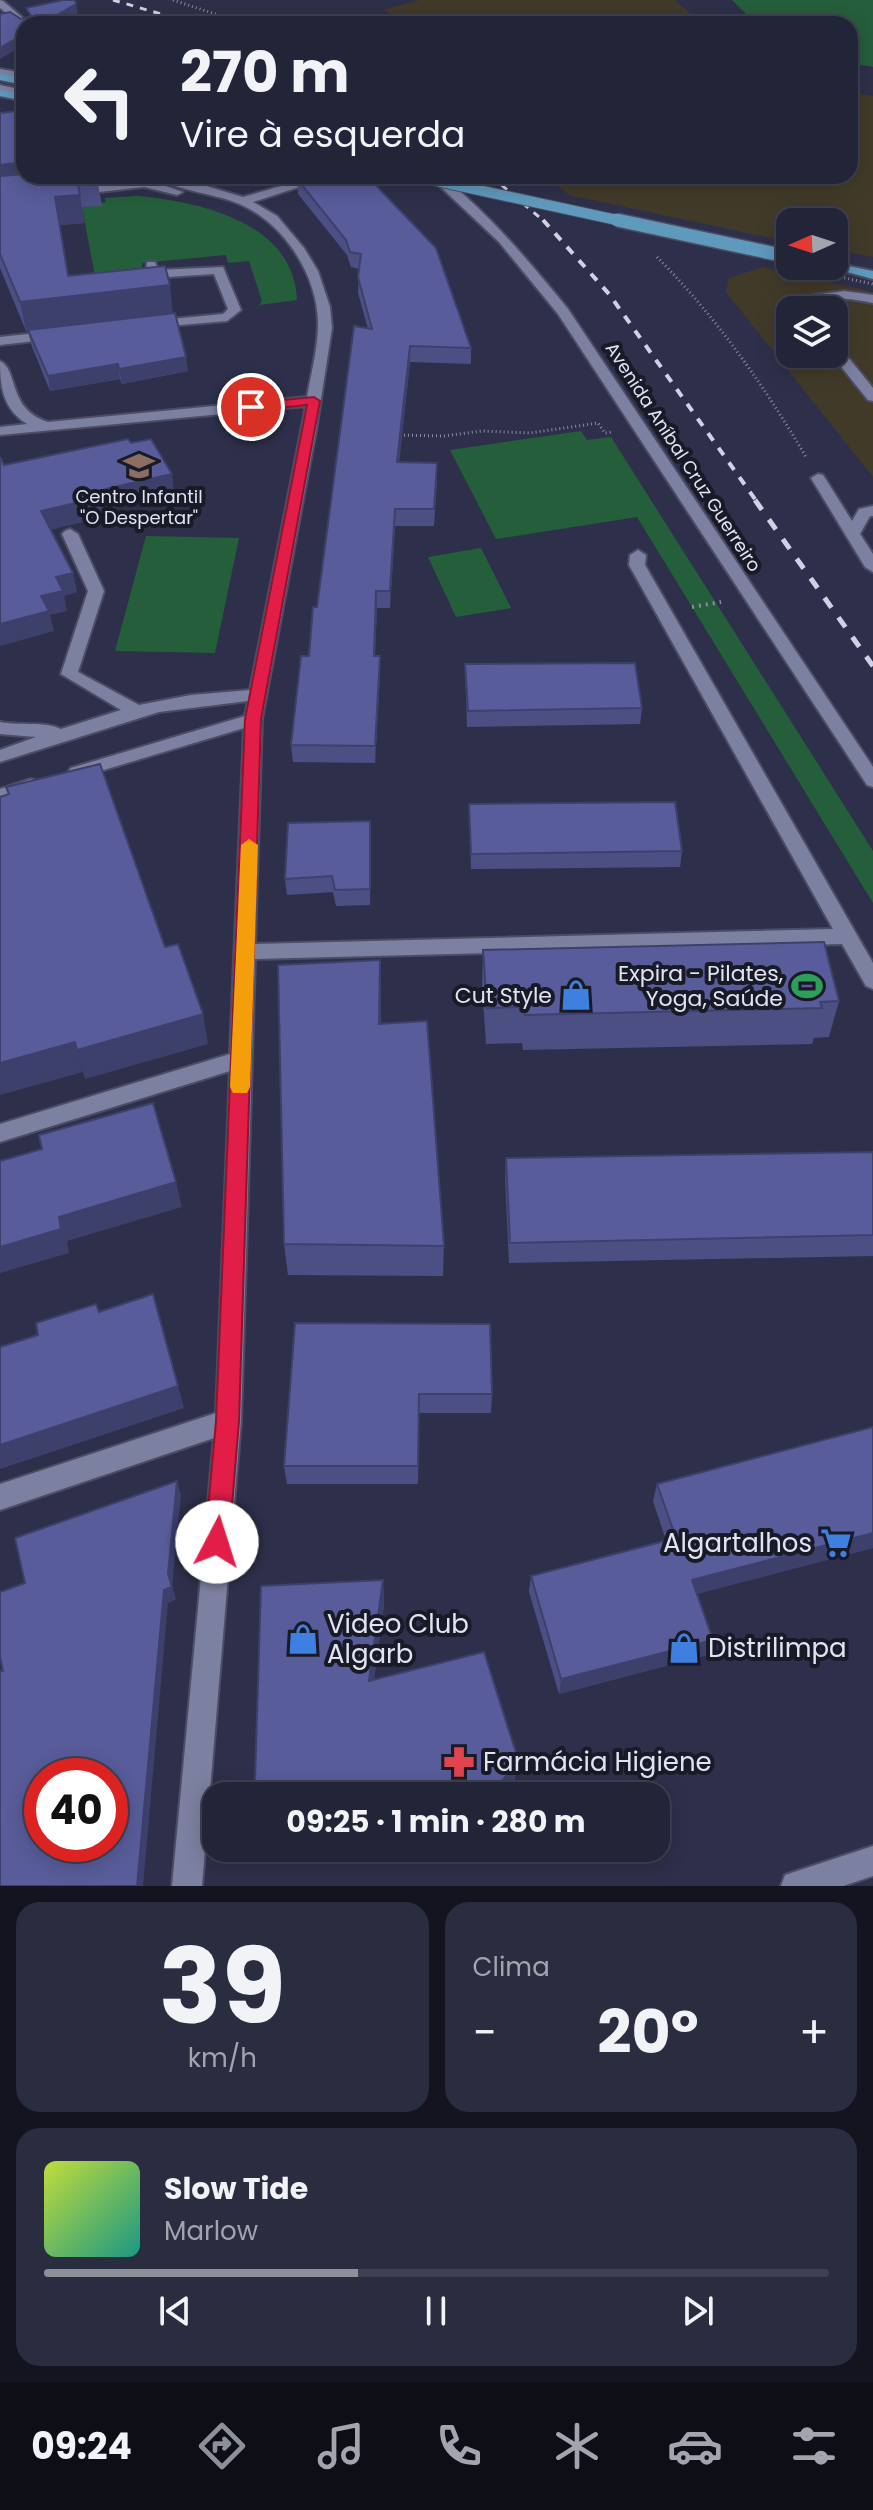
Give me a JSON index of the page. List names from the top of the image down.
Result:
{
  "streets": {
    "street": ["Avenida Aníbal Cruz Guerreiro"]
  },
  "places": {
    "school or university": ["Centro Infantil \"O Despertar\""],
    "sports": ["Expira - Pilates, Yoga, Saúde"],
    "shop": ["Cut Style", "Video Club Algarb", "Distrilimpa"],
    "supermarket": ["Algartalhos"],
    "pharmacy": ["Farmácia Higiene"]
  },
  "north": "left",
  "page": {
    "turn": ["270 m", "Vire à esquerda"],
    "limit": "40",
    "trip": "09:25 · 1 min · 280 m",
    "tile": [
      ["39", "km/h"],
      "Clima"
    ],
    "heat": ["−", "20°", "+"],
    "song": ["Slow Tide", "Marlow"],
    "tabs": "09:24"
  }
}
